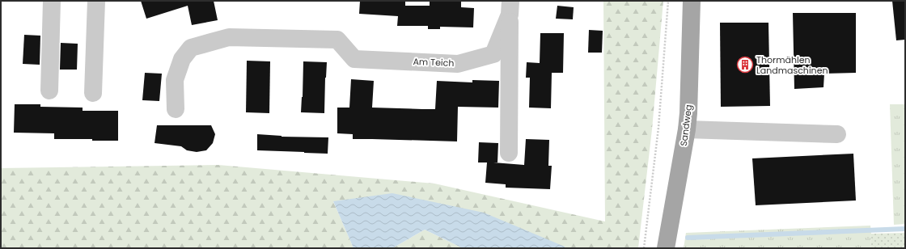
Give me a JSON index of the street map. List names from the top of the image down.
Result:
{
  "streets": {
    "main road": ["Sandweg"],
    "street": ["Am Teich"]
  },
  "places": {
    "building": ["Thormählen Landmaschinen"]
  }
}
